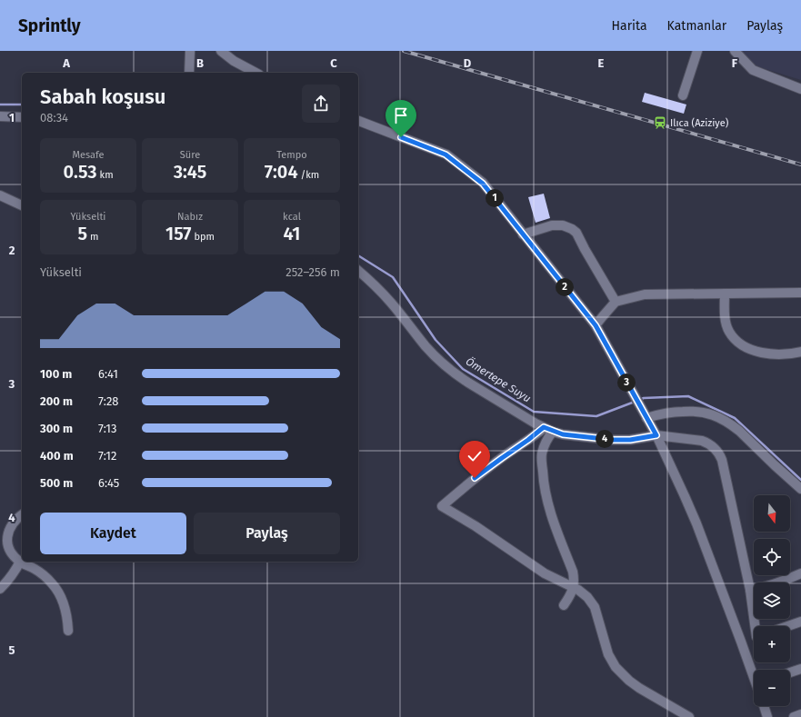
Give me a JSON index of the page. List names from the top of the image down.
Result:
{
  "water": ["Ömertepe Suyu"],
  "places": {
    "station": ["Ilıca (Aziziye)"]
  },
  "north": "bottom",
  "page": {
    "header": "Sprintly",
    "nav": ["Harita", "Katmanlar", "Paylaş"],
    "heading": ["Sabah koşusu", "08:34"],
    "stats": [
      ["Mesafe", "0.53 km"],
      ["Süre", "3:45"],
      ["Tempo", "7:04 /km"],
      ["Yükselti", "5 m"],
      ["Nabız", "157 bpm"],
      ["kcal", "41"]
    ],
    "pins": [
      "1",
      "2",
      "3",
      "4"
    ],
    "chart": ["Yükselti", "252–256 m"],
    "list": [
      {
        "name": "100 m",
        "note": "6:41"
      },
      {
        "name": "200 m",
        "note": "7:28"
      },
      {
        "name": "300 m",
        "note": "7:13"
      },
      {
        "name": "400 m",
        "note": "7:12"
      },
      {
        "name": "500 m",
        "note": "6:45"
      }
    ],
    "map_buttons": ["+", "−"],
    "buttons": ["Kaydet", "Paylaş"]
  },
  "grid": {
    "columns": [
      "A",
      "B",
      "C",
      "D",
      "E",
      "F"
    ],
    "rows": [
      "1",
      "2",
      "3",
      "4",
      "5"
    ]
  }
}
